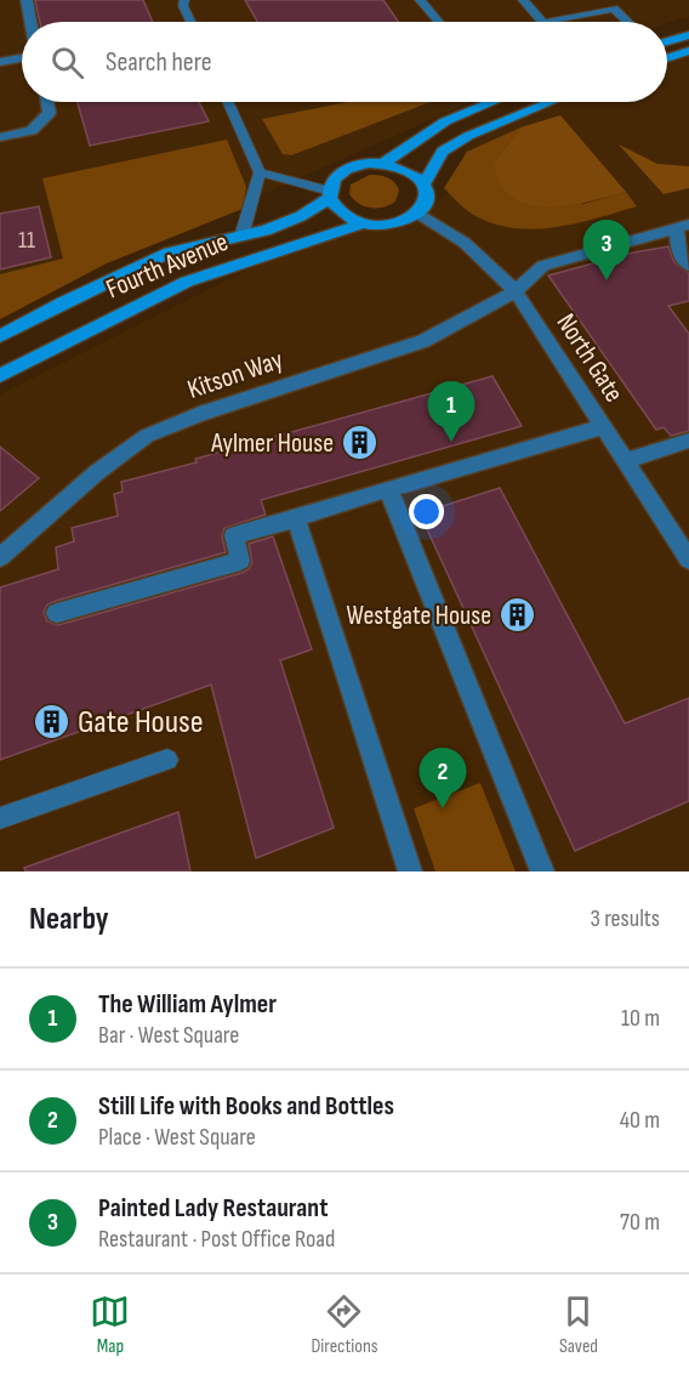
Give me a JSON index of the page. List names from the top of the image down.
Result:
{
  "streets": {
    "street": ["Fourth Avenue", "North Gate", "Kitson Way"]
  },
  "crossings": [
    ["Fourth Avenue", "North Gate"],
    ["North Gate", "Kitson Way"]
  ],
  "places": {
    "building": ["Aylmer House", "Westgate House", "Gate House"]
  },
  "house_numbers": ["11"],
  "page": {
    "search": "Search here",
    "pins": ["3", "1", "2"],
    "heading": ["Nearby", "3 results"],
    "list": [
      {
        "mark": "1",
        "name": "The William Aylmer",
        "note": "Bar · West Square",
        "value": "10 m"
      },
      {
        "mark": "2",
        "name": "Still Life with Books and Bottles",
        "note": "Place · West Square",
        "value": "40 m"
      },
      {
        "mark": "3",
        "name": "Painted Lady Restaurant",
        "note": "Restaurant · Post Office Road",
        "value": "70 m"
      }
    ],
    "nav": ["Map", "Directions", "Saved"]
  }
}
